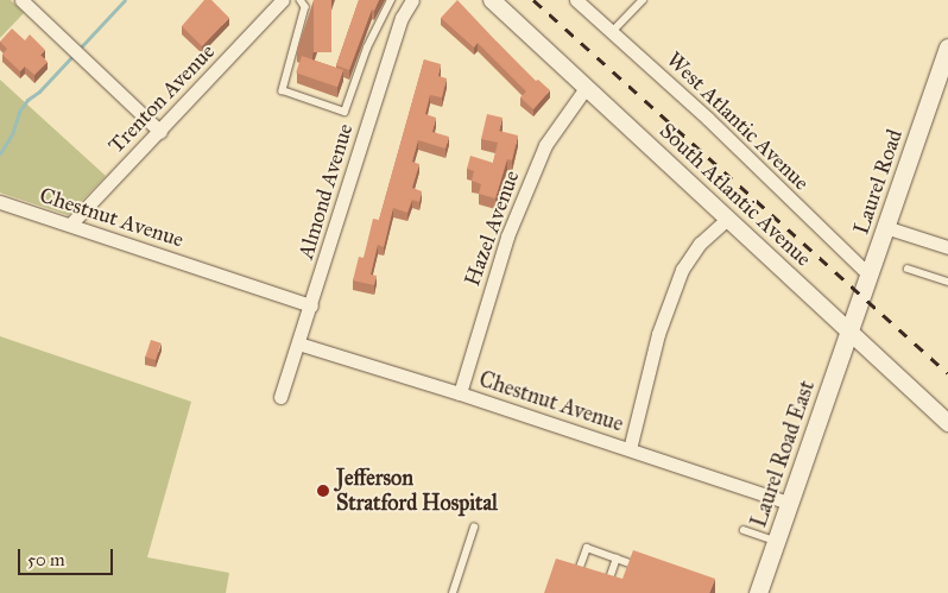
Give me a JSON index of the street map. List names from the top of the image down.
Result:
{
  "streets": {
    "main road": ["Laurel Road", "Laurel Road East"],
    "street": [
      "Trenton Avenue",
      "West Atlantic Avenue",
      "Almond Avenue",
      "South Atlantic Avenue",
      "Chestnut Avenue",
      "Hazel Avenue"
    ]
  },
  "crossings": [
    ["Trenton Avenue", "Chestnut Avenue"],
    ["West Atlantic Avenue", "Laurel Road"],
    ["Laurel Road", "South Atlantic Avenue"],
    ["Laurel Road", "Laurel Road East"],
    ["Almond Avenue", "Chestnut Avenue"],
    ["South Atlantic Avenue", "Hazel Avenue"],
    ["South Atlantic Avenue", "Laurel Road East"],
    ["Chestnut Avenue", "Hazel Avenue"],
    ["Chestnut Avenue", "Laurel Road East"]
  ],
  "places": ["Jefferson Stratford Hospital"],
  "scale_bar": "50 m"
}
